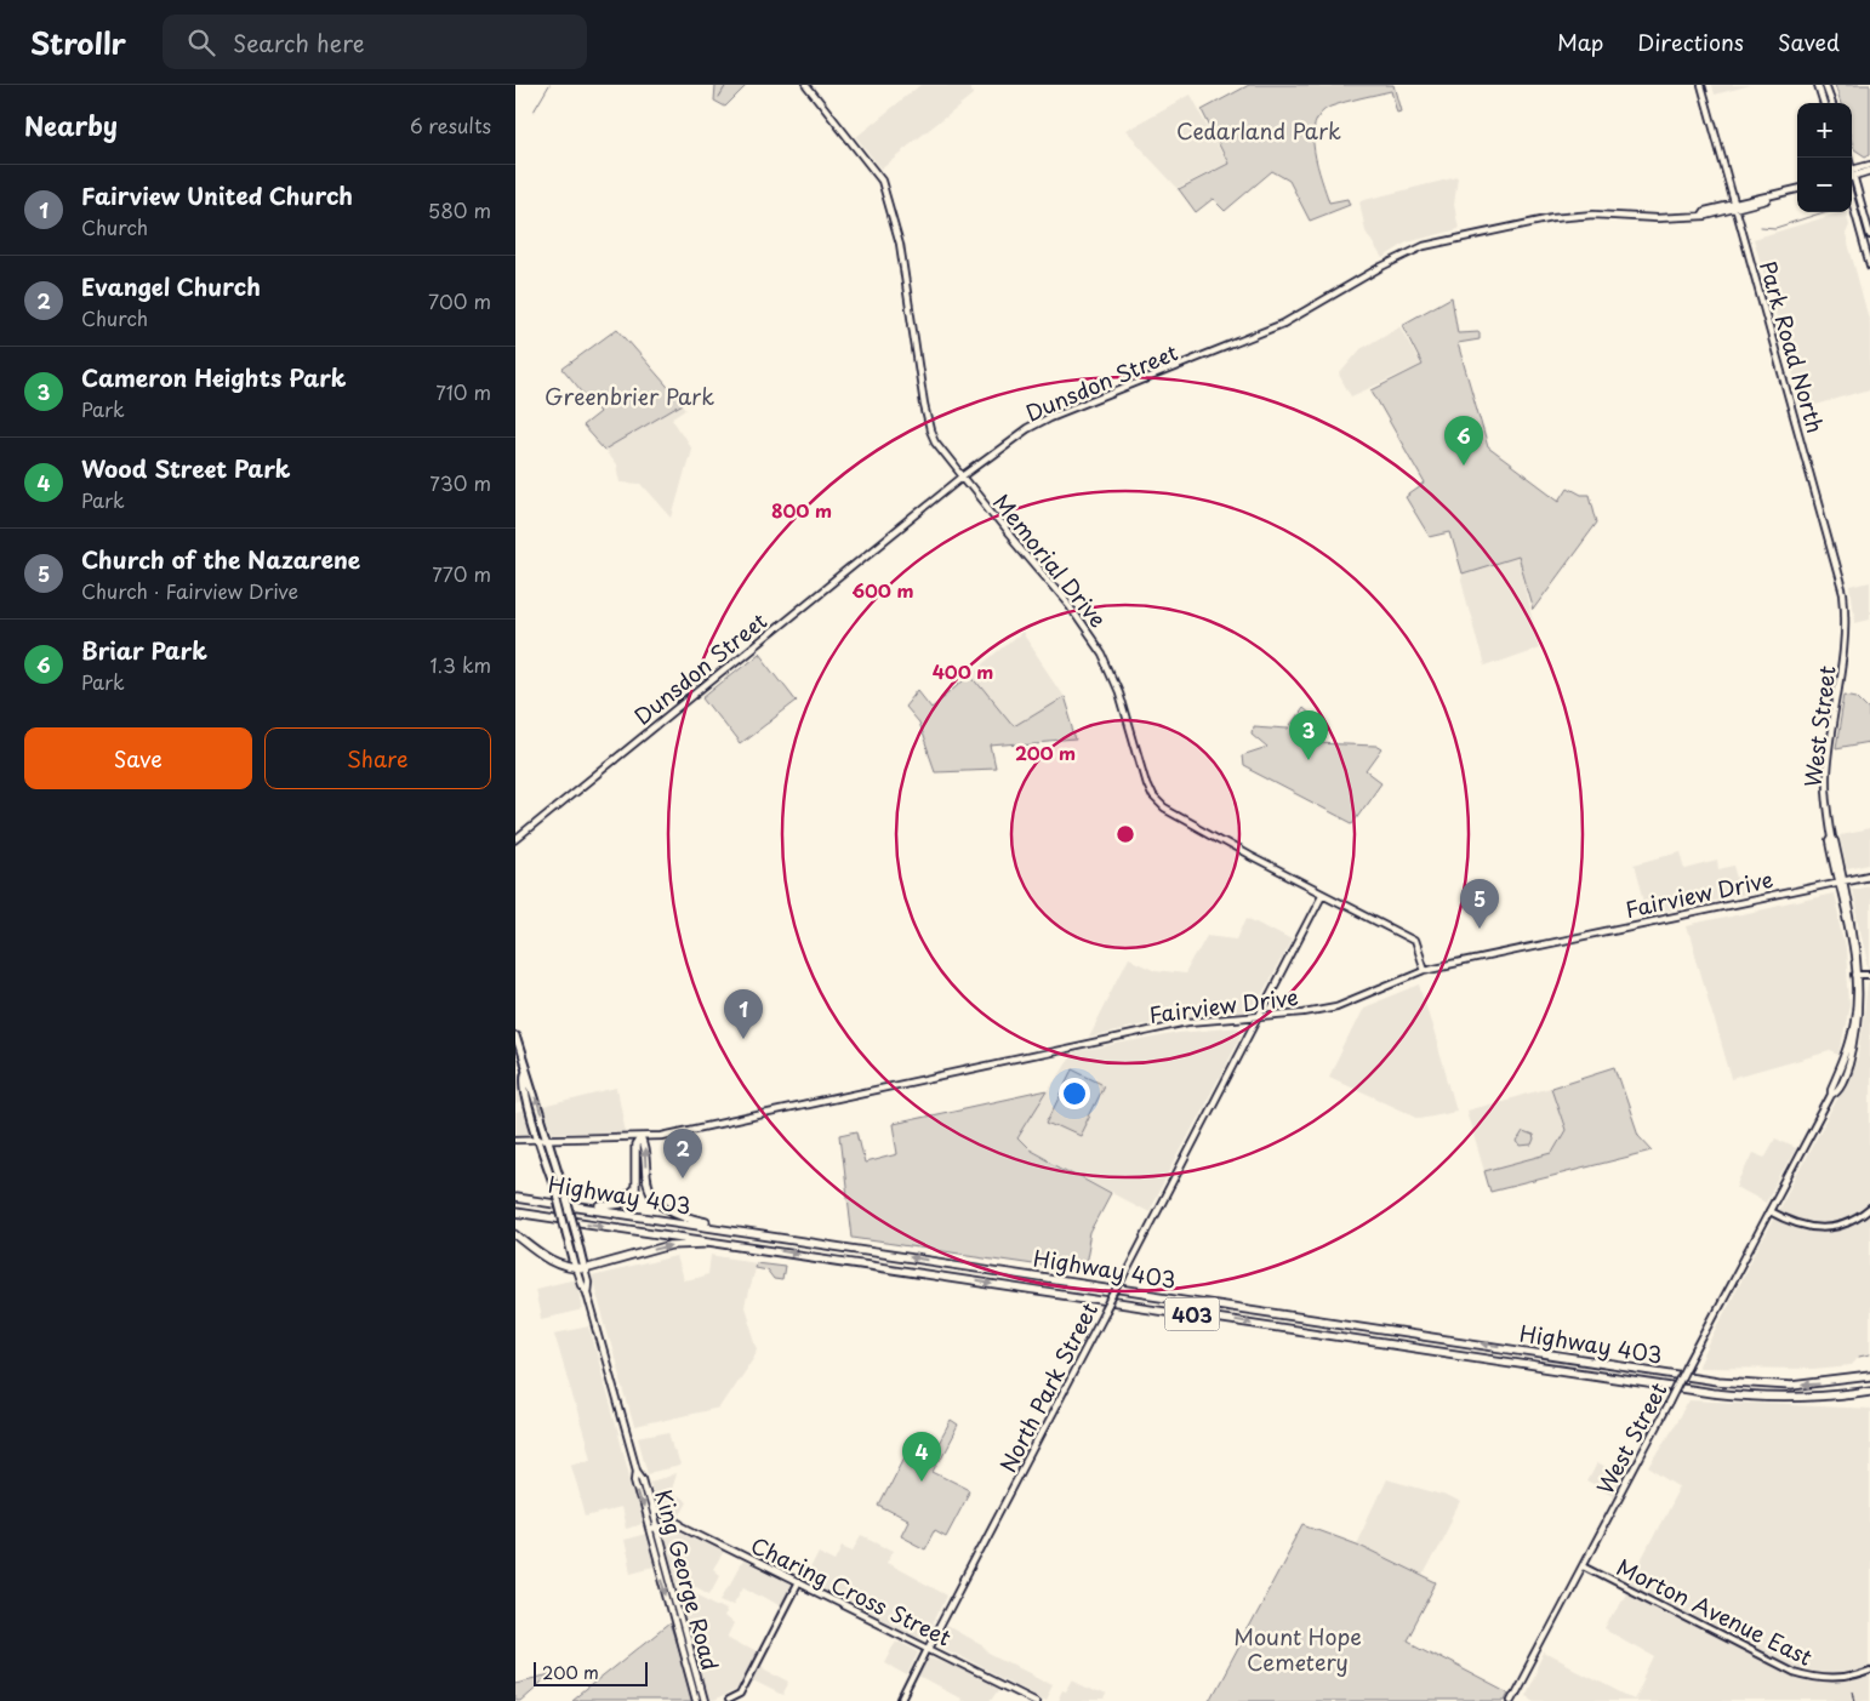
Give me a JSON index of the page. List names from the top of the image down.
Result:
{
  "streets": {
    "highway": ["Highway 403", "403"],
    "main road": [
      "Park Road North",
      "Dunsdon Street",
      "Memorial Drive",
      "West Street",
      "Fairview Drive",
      "North Park Street",
      "King George Road",
      "Charing Cross Street"
    ],
    "street": ["Morton Avenue East"]
  },
  "crossings": [
    ["Park Road North", "Dunsdon Street"],
    ["Park Road North", "West Street"],
    ["Dunsdon Street", "Memorial Drive"],
    ["Memorial Drive", "Fairview Drive"],
    ["Memorial Drive", "North Park Street"],
    ["West Street", "Fairview Drive"],
    ["West Street", "Morton Avenue East"],
    ["Fairview Drive", "North Park Street"],
    ["Fairview Drive", "King George Road"],
    ["North Park Street", "Charing Cross Street"],
    ["King George Road", "Charing Cross Street"]
  ],
  "parks": ["Cedarland Park", "Greenbrier Park", "Mount Hope Cemetery"],
  "scale_bar": "200 m",
  "page": {
    "header": "Strollr",
    "search": "Search here",
    "nav": ["Map", "Directions", "Saved"],
    "heading": ["Nearby", "6 results"],
    "map_buttons": ["+", "−"],
    "list": [
      {
        "mark": "1",
        "name": "Fairview United Church",
        "note": "Church",
        "value": "580 m"
      },
      {
        "mark": "2",
        "name": "Evangel Church",
        "note": "Church",
        "value": "700 m"
      },
      {
        "mark": "3",
        "name": "Cameron Heights Park",
        "note": "Park",
        "value": "710 m"
      },
      {
        "mark": "4",
        "name": "Wood Street Park",
        "note": "Park",
        "value": "730 m"
      },
      {
        "mark": "5",
        "name": "Church of the Nazarene",
        "note": "Church · Fairview Drive",
        "value": "770 m"
      },
      {
        "mark": "6",
        "name": "Briar Park",
        "note": "Park",
        "value": "1.3 km"
      }
    ],
    "pins": [
      "6",
      "3",
      "5",
      "1",
      "2",
      "4"
    ],
    "buttons": ["Save", "Share"],
    "scale": "200 m"
  },
  "rings": [
    "800 m",
    "600 m",
    "400 m",
    "200 m"
  ]
}
